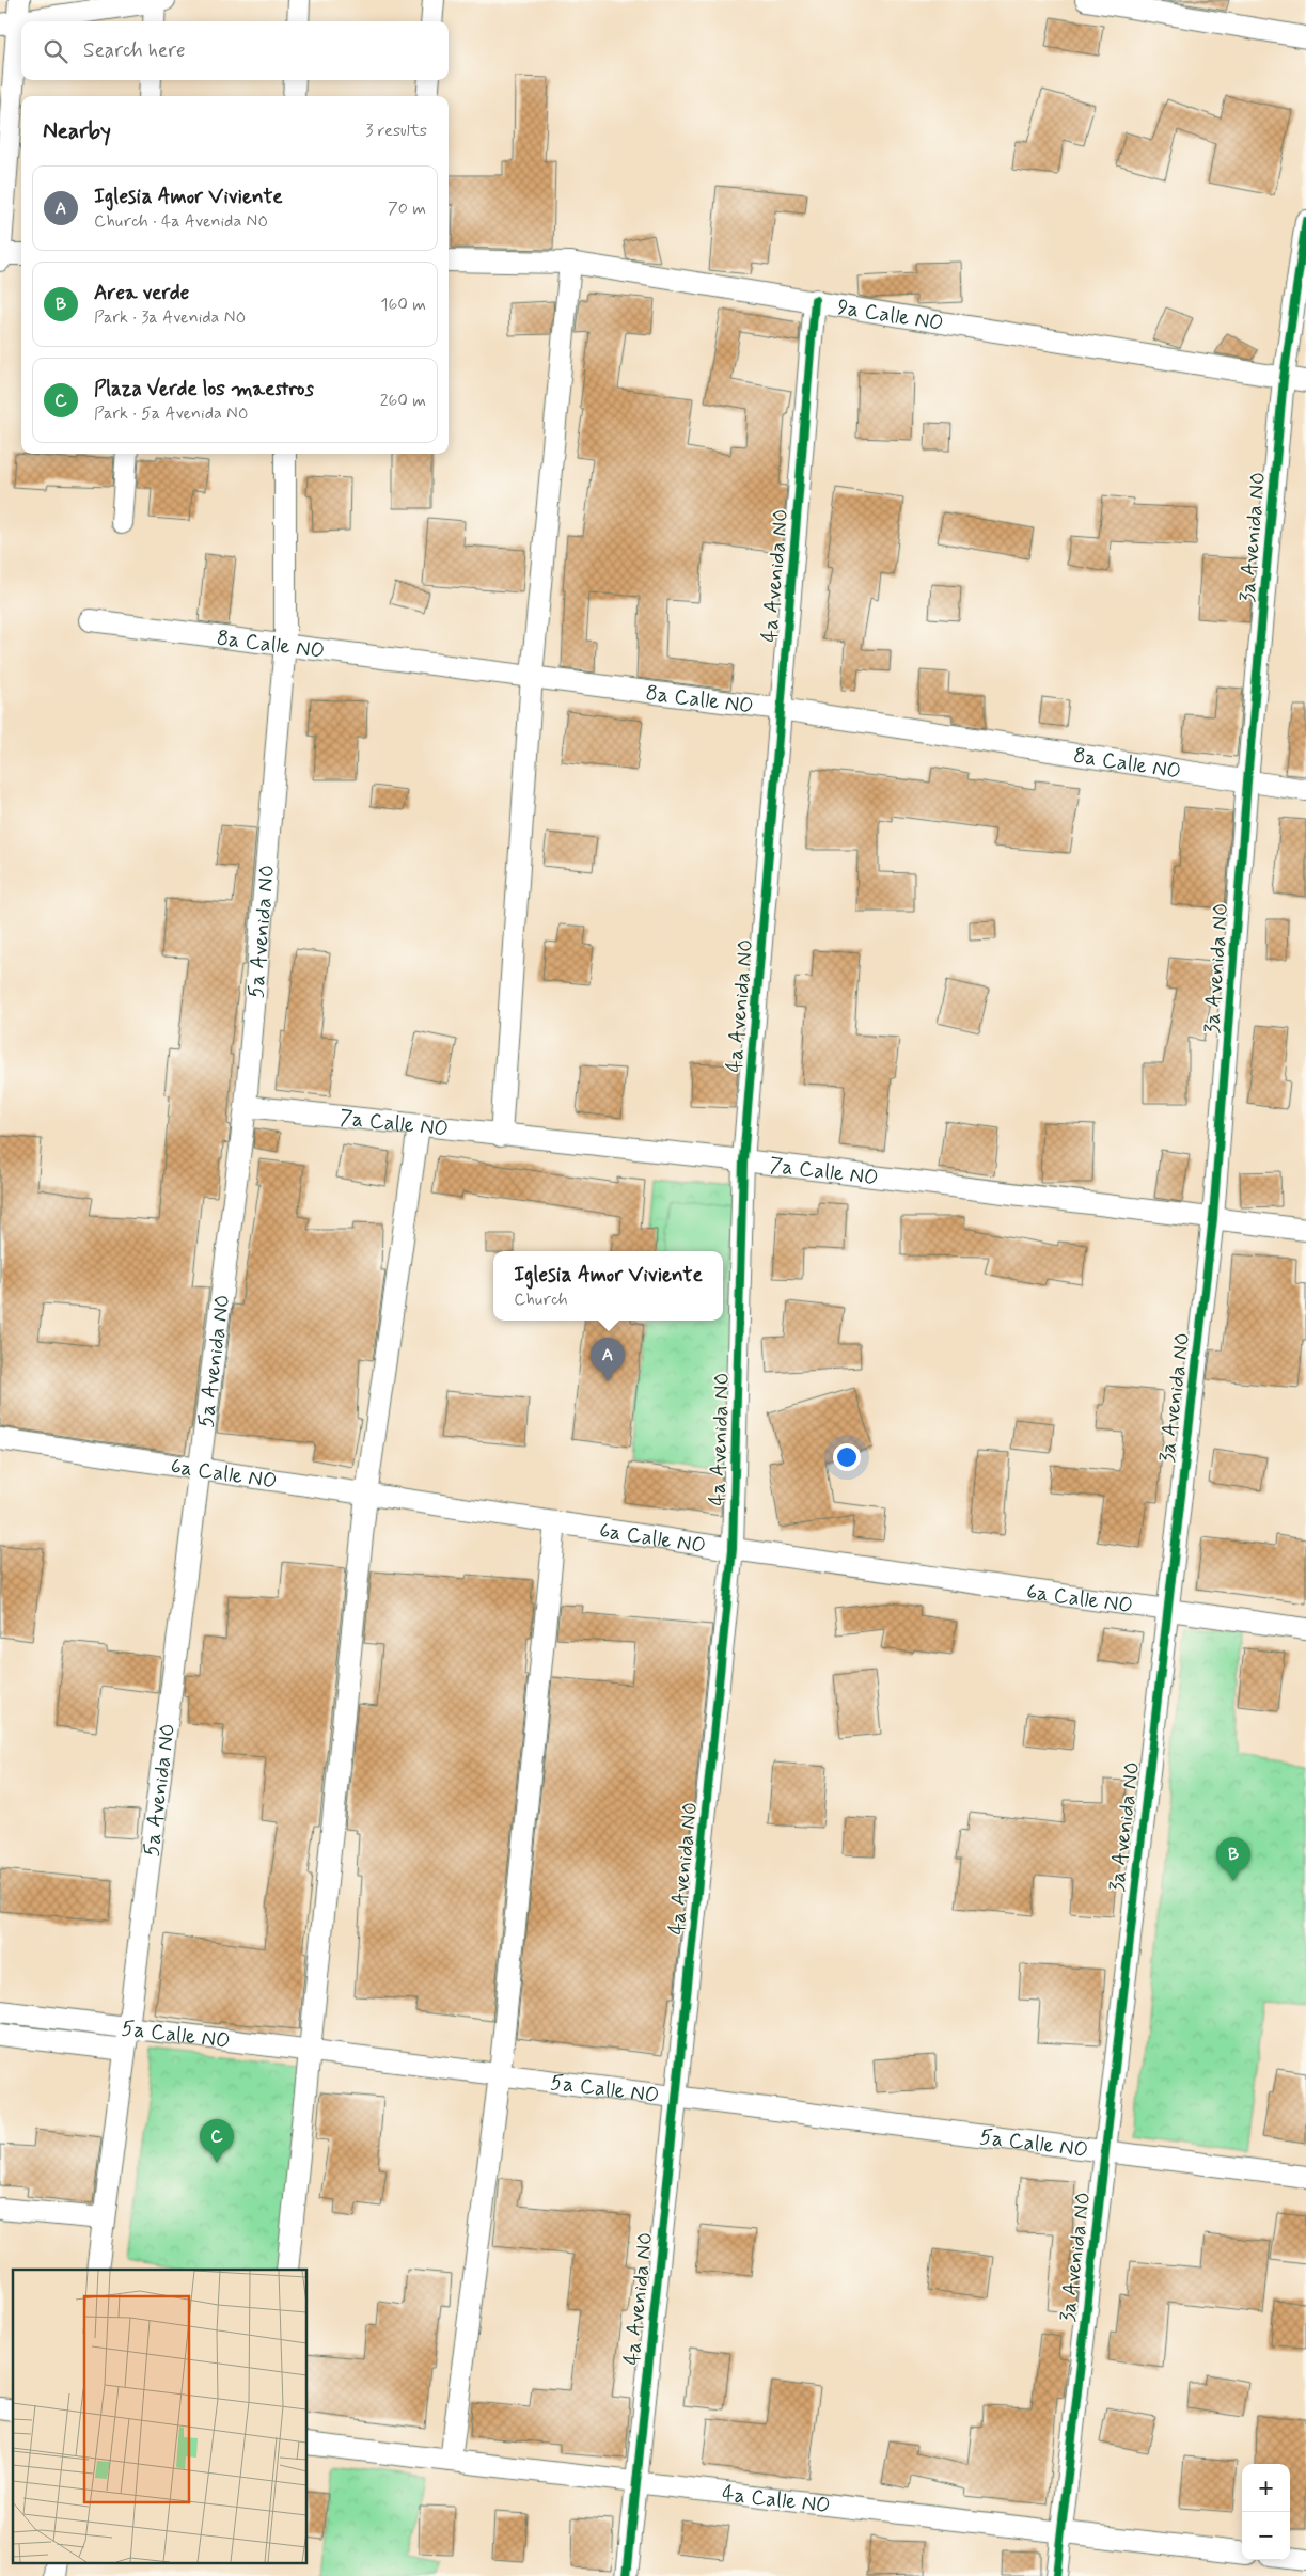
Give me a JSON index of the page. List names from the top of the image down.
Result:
{
  "streets": {
    "street": [
      "9a Calle NO",
      "3a Avenida NO",
      "4a Avenida NO",
      "8a Calle NO",
      "5a Avenida NO",
      "7a Calle NO",
      "6a Calle NO",
      "5a Calle NO",
      "4a Calle NO"
    ]
  },
  "crossings": [
    ["9a Calle NO", "3a Avenida NO"],
    ["9a Calle NO", "4a Avenida NO"],
    ["3a Avenida NO", "8a Calle NO"],
    ["3a Avenida NO", "7a Calle NO"],
    ["3a Avenida NO", "6a Calle NO"],
    ["3a Avenida NO", "5a Calle NO"],
    ["3a Avenida NO", "4a Calle NO"],
    ["4a Avenida NO", "8a Calle NO"],
    ["4a Avenida NO", "7a Calle NO"],
    ["4a Avenida NO", "6a Calle NO"],
    ["4a Avenida NO", "5a Calle NO"],
    ["4a Avenida NO", "4a Calle NO"],
    ["8a Calle NO", "5a Avenida NO"],
    ["5a Avenida NO", "7a Calle NO"],
    ["5a Avenida NO", "6a Calle NO"],
    ["5a Avenida NO", "5a Calle NO"]
  ],
  "page": {
    "search": "Search here",
    "heading": ["Nearby", "3 results"],
    "list": [
      {
        "mark": "A",
        "name": "Iglesia Amor Viviente",
        "note": "Church · 4a Avenida NO",
        "value": "70 m"
      },
      {
        "mark": "B",
        "name": "Area verde",
        "note": "Park · 3a Avenida NO",
        "value": "160 m"
      },
      {
        "mark": "C",
        "name": "Plaza Verde los maestros",
        "note": "Park · 5a Avenida NO",
        "value": "260 m"
      }
    ],
    "popup": ["Iglesia Amor Viviente", "Church"],
    "pins": ["A", "B", "C"],
    "map_buttons": ["+", "−"]
  }
}
